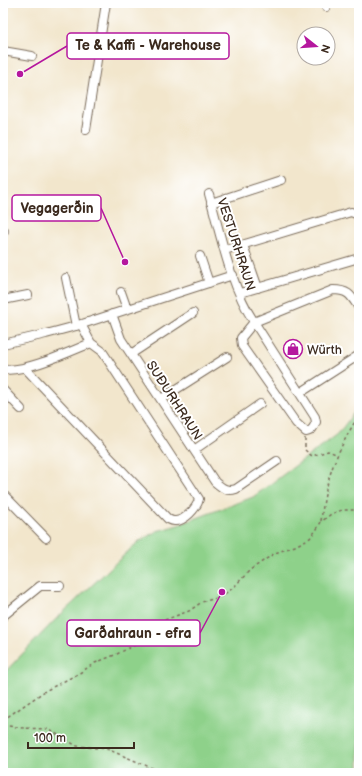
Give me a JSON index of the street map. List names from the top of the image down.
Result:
{
  "streets": {
    "street": ["VESTURHRAUN", "SUÐURHRAUN"]
  },
  "places": {
    "other": ["Te & Kaffi - Warehouse", "Vegagerðin", "Garðahraun - efra"],
    "shop": ["Würth"]
  },
  "scale_bar": "100 m",
  "north": "right"
}
